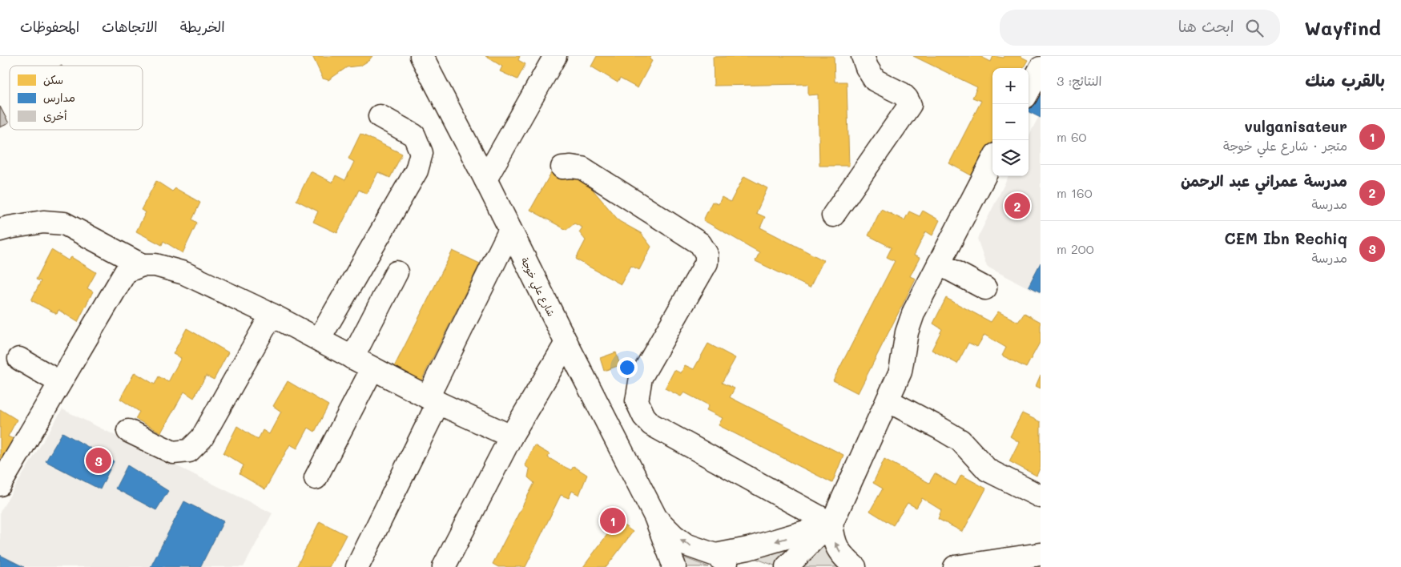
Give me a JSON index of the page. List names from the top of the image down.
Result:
{
  "streets": {
    "street": ["شارع علي خوجة"]
  },
  "legend": ["سكن", "مدارس", "أخرى"],
  "page": {
    "header": "Wayfind",
    "search": "ابحث هنا",
    "nav": ["الخريطة", "الاتجاهات", "المحفوظات"],
    "heading": ["بالقرب منك", "النتائج: 3"],
    "map_buttons": ["+", "−"],
    "list": [
      {
        "mark": "1",
        "name": "vulganisateur",
        "note": "متجر · شارع علي خوجة",
        "value": "60 m"
      },
      {
        "mark": "2",
        "name": "مدرسة عمراني عبد الرحمن",
        "note": "مدرسة",
        "value": "160 m"
      },
      {
        "mark": "3",
        "name": "CEM Ibn Rechiq",
        "note": "مدرسة",
        "value": "200 m"
      }
    ],
    "pins": ["2", "3", "1"]
  }
}
